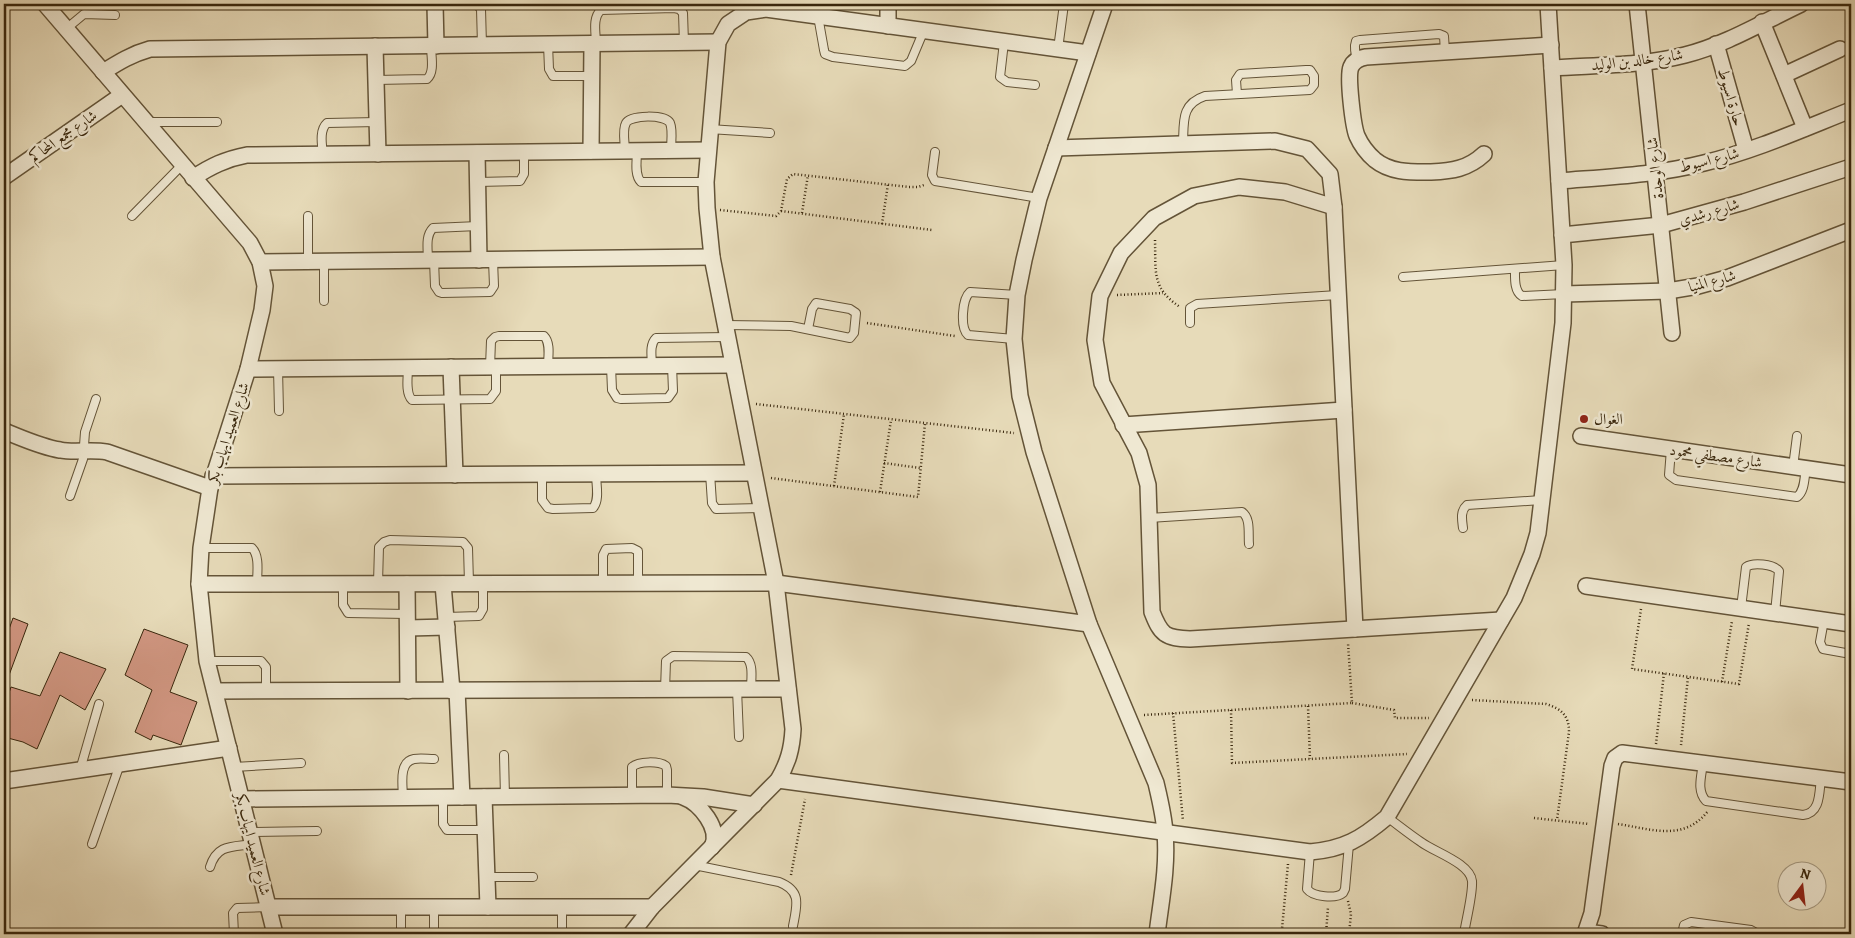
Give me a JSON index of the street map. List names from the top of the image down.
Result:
{
  "streets": {
    "street": [
      "شارع خالد بن الوليد",
      "حارة اسيوط",
      "شارع مجمع المحاكم",
      "شارع اسيوط",
      "شارع الوحدة",
      "شارع رشدي",
      "شارع المنيا",
      "شارع العميد ايهاب بكر",
      "شارع مصطفي محمود"
    ]
  },
  "crossings": [
    ["شارع خالد بن الوليد", "حارة اسيوط"],
    ["شارع خالد بن الوليد", "شارع الوحدة"],
    ["حارة اسيوط", "شارع اسيوط"],
    ["شارع مجمع المحاكم", "شارع العميد ايهاب بكر"],
    ["شارع اسيوط", "شارع الوحدة"],
    ["شارع الوحدة", "شارع رشدي"],
    ["شارع الوحدة", "شارع المنيا"]
  ],
  "places": ["الغوال"],
  "north": "top"
}
